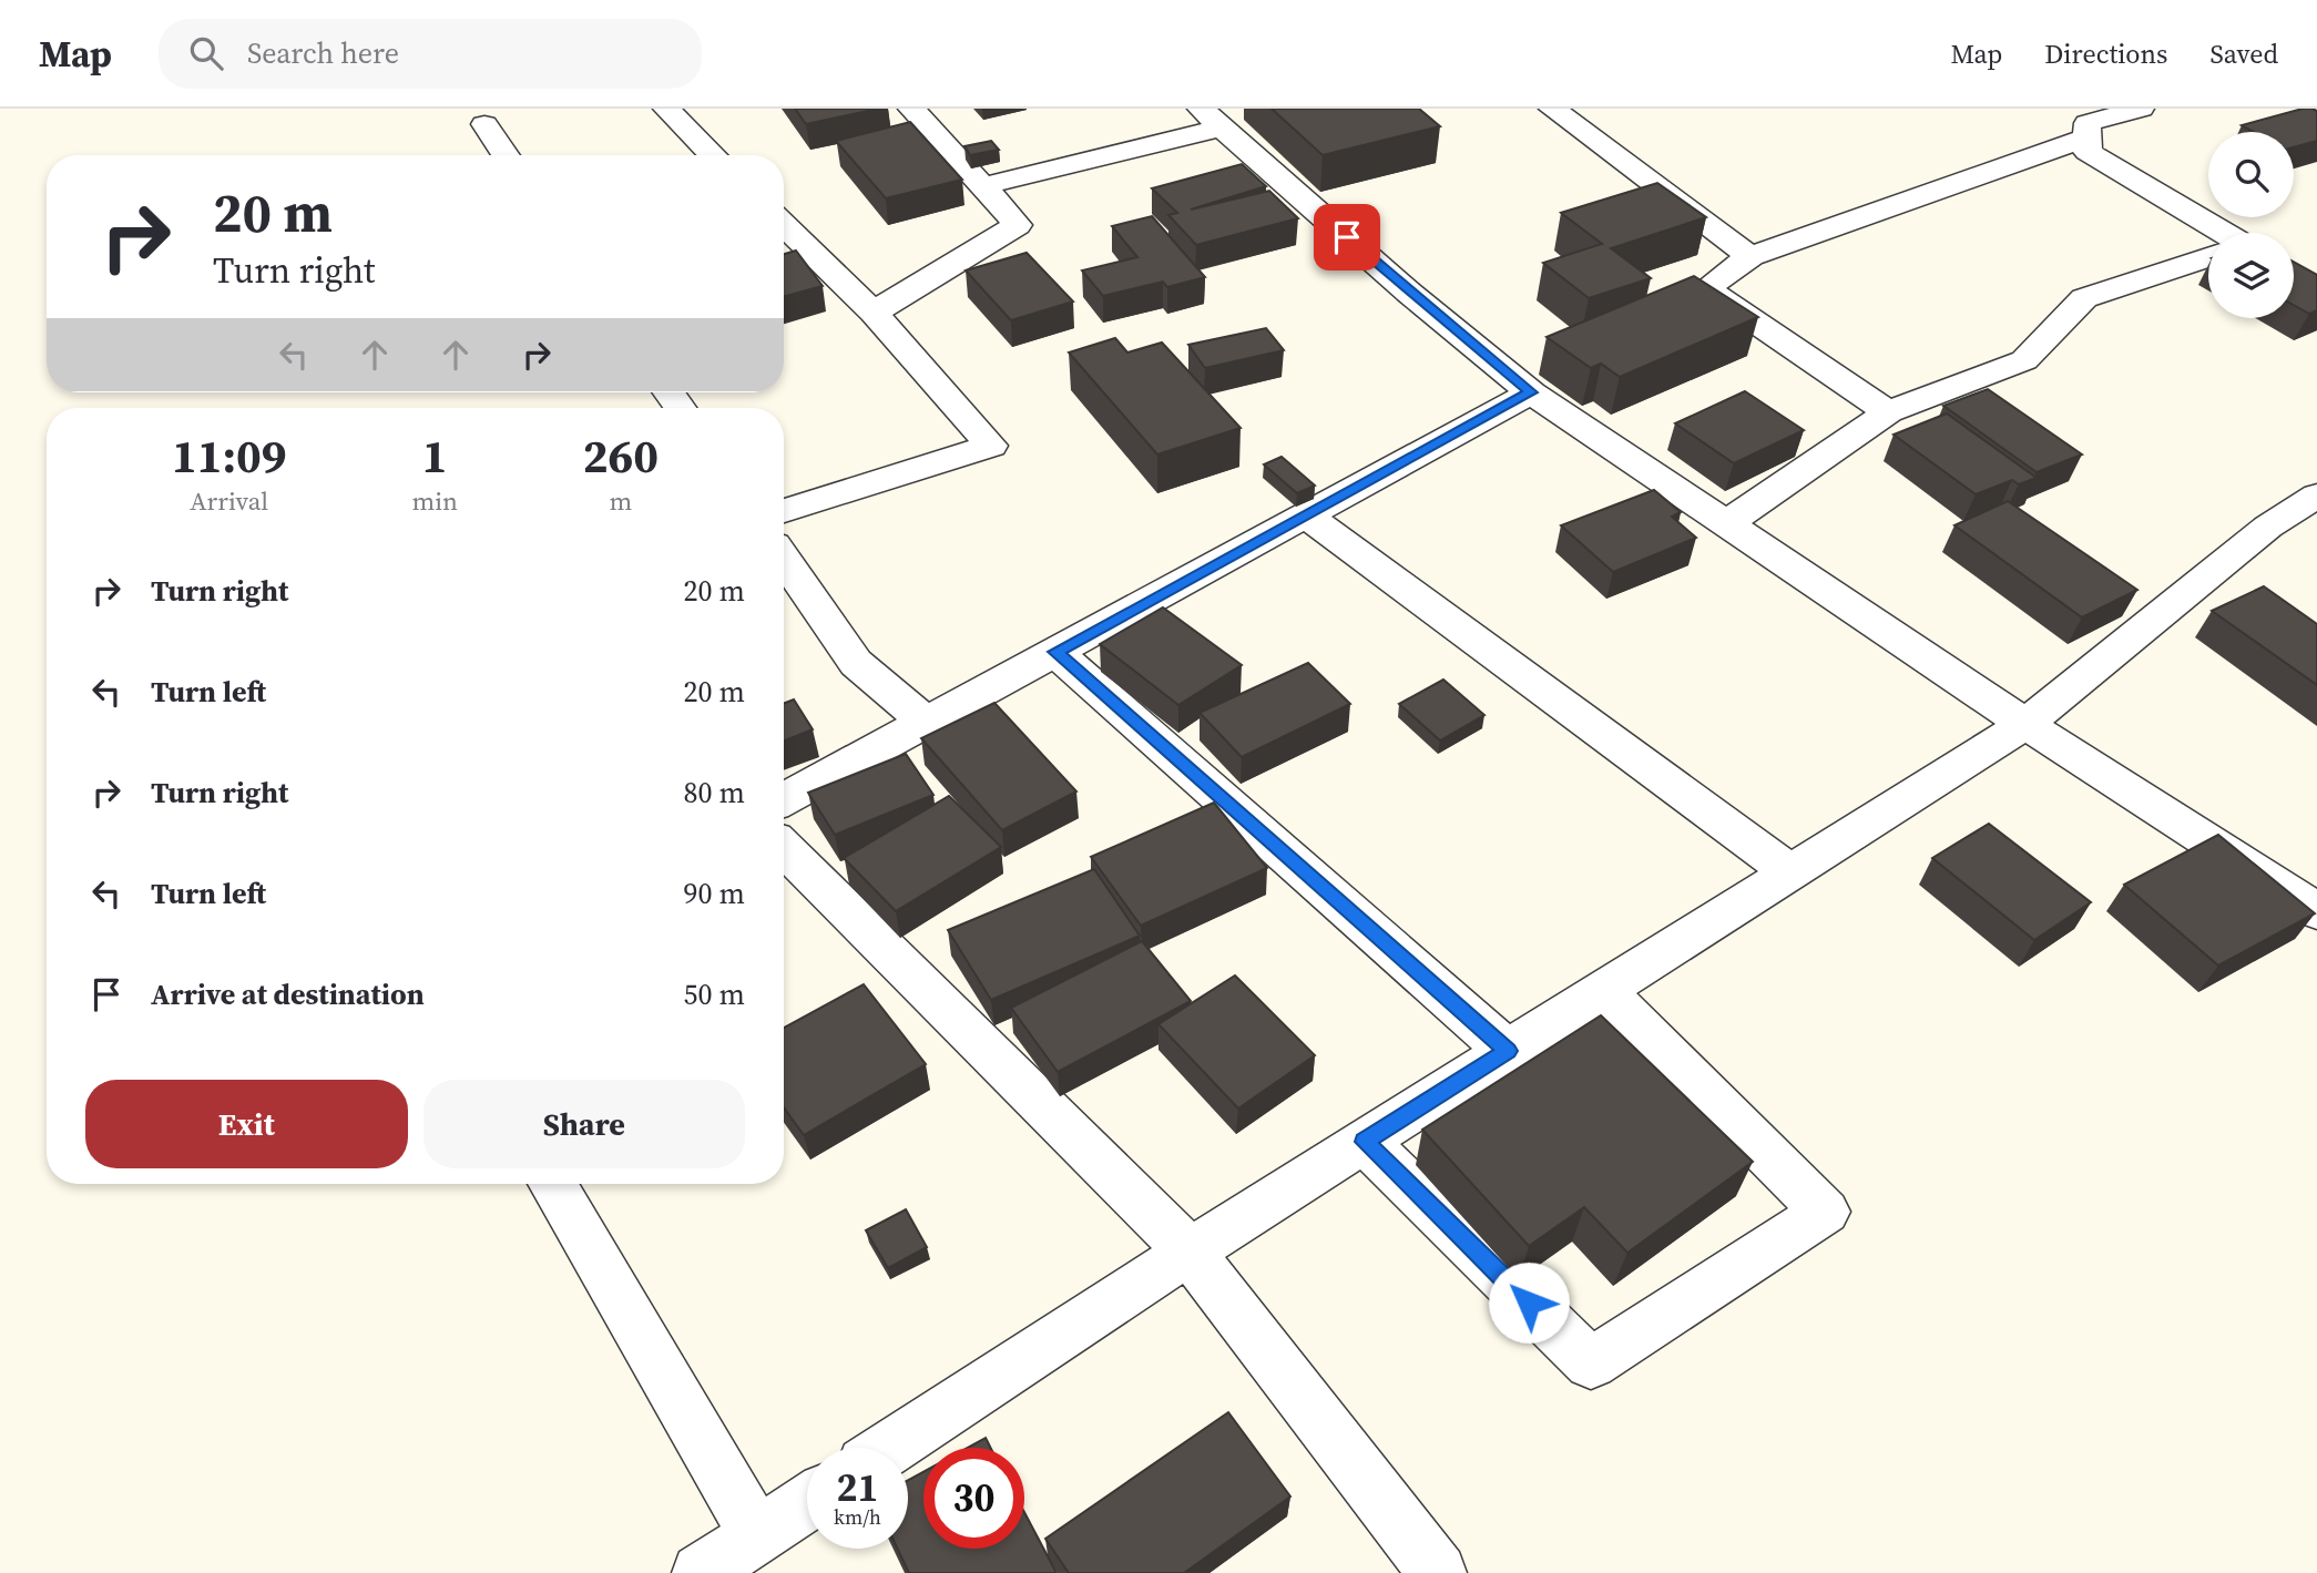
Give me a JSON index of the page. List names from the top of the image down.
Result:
{
  "page": {
    "header": "Map",
    "search": "Search here",
    "nav": ["Map", "Directions", "Saved"],
    "turn": ["20 m", "Turn right"],
    "eta": [
      "11:09",
      "Arrival",
      "1",
      "min",
      "260",
      "m"
    ],
    "list": [
      {
        "name": "Turn right",
        "value": "20 m"
      },
      {
        "name": "Turn left",
        "value": "20 m"
      },
      {
        "name": "Turn right",
        "value": "80 m"
      },
      {
        "name": "Turn left",
        "value": "90 m"
      },
      {
        "name": "Arrive at destination",
        "value": "50 m"
      }
    ],
    "buttons": ["Exit", "Share"],
    "speed": "21 km/h",
    "limit": "30"
  }
}
